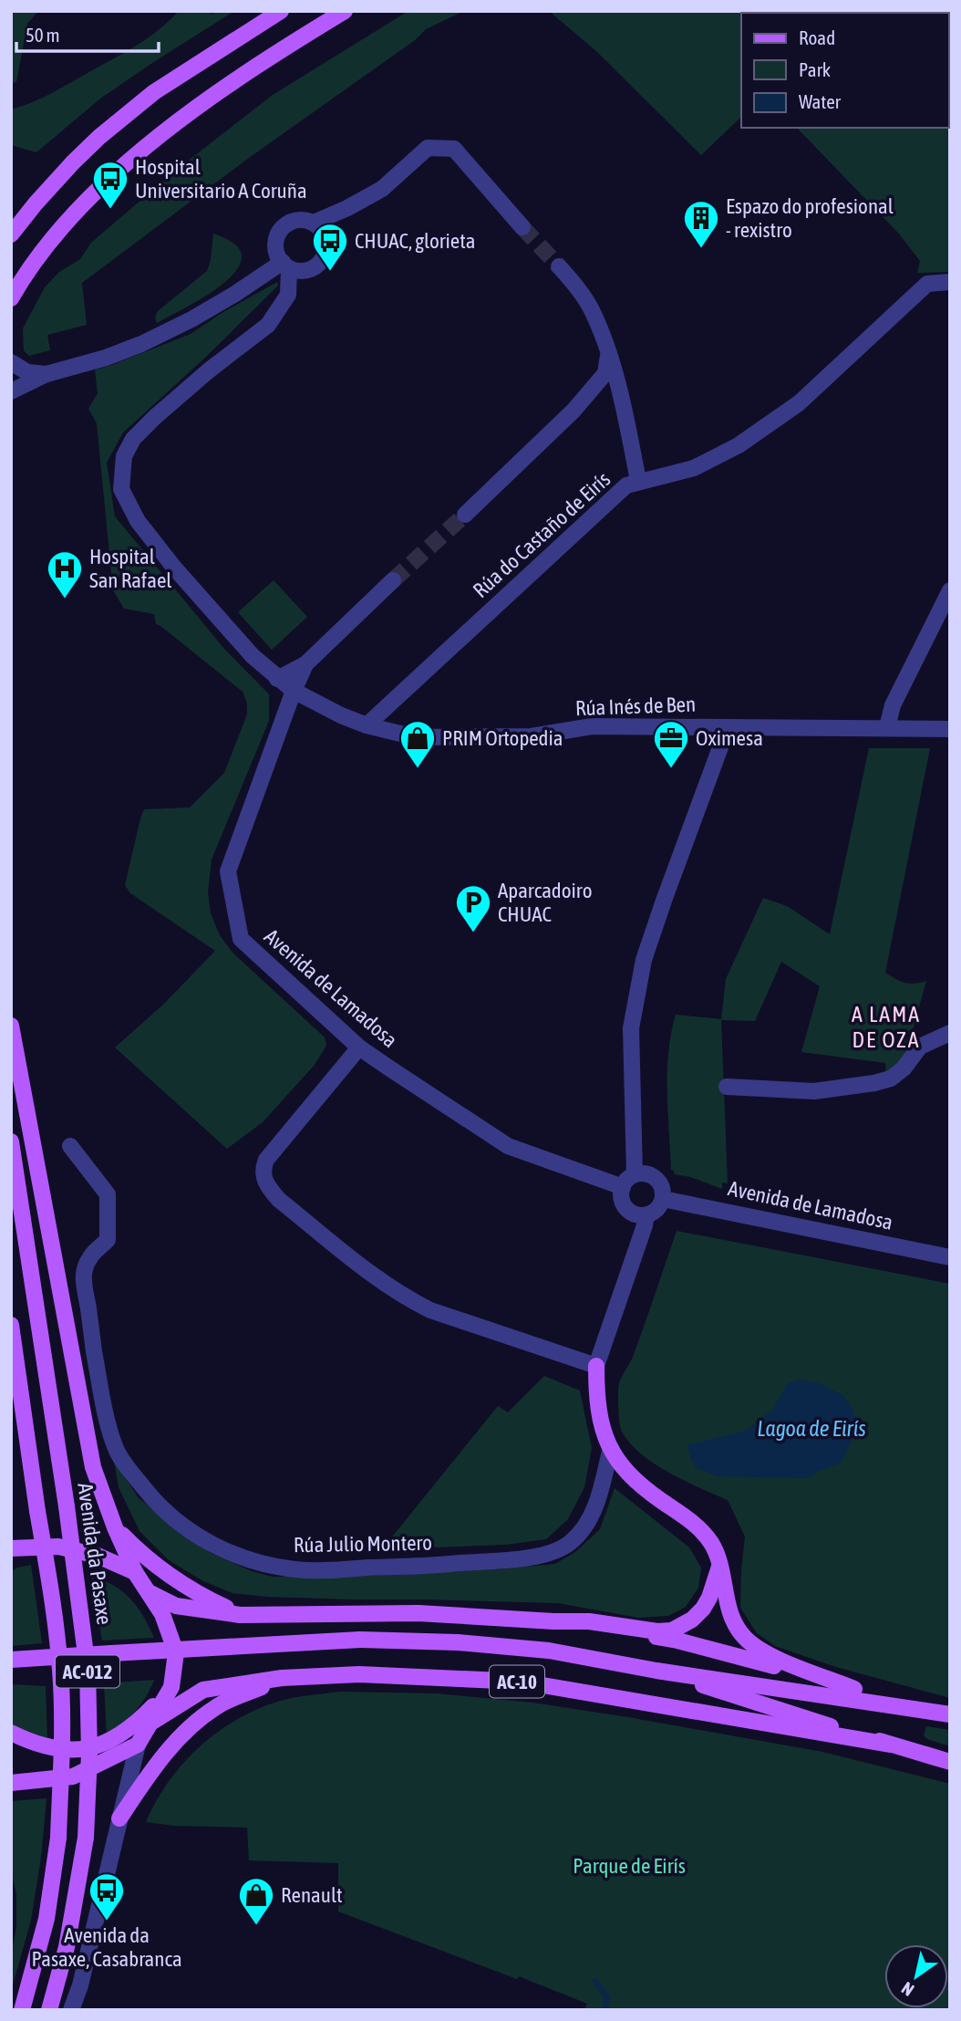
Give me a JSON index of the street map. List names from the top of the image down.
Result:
{
  "streets": {
    "main road": ["Avenida da Pasaxe", "AC-012", "AC-10"],
    "street": [
      "Rúa do Castaño de Eirís",
      "Rúa Inés de Ben",
      "Avenida de Lamadosa",
      "Rúa Julio Montero"
    ]
  },
  "crossings": [
    ["Rúa do Castaño de Eirís", "Rúa Inés de Ben"],
    ["Rúa Inés de Ben", "Avenida de Lamadosa"]
  ],
  "districts": ["A LAMA DE OZA"],
  "water": ["Lagoa de Eirís"],
  "parks": ["Parque de Eirís"],
  "places": {
    "bus stop": ["Hospital Universitario A Coruña", "CHUAC, glorieta", "Avenida da Pasaxe, Casabranca"],
    "building": ["Espazo do profesional - rexistro"],
    "hospital": ["Hospital San Rafael"],
    "shop": ["PRIM Ortopedia", "Renault"],
    "office": ["Oximesa"],
    "parking": ["Aparcadoiro CHUAC"]
  },
  "legend": ["Road", "Park", "Water"],
  "scale_bar": "50 m",
  "north": "bottom left"
}
